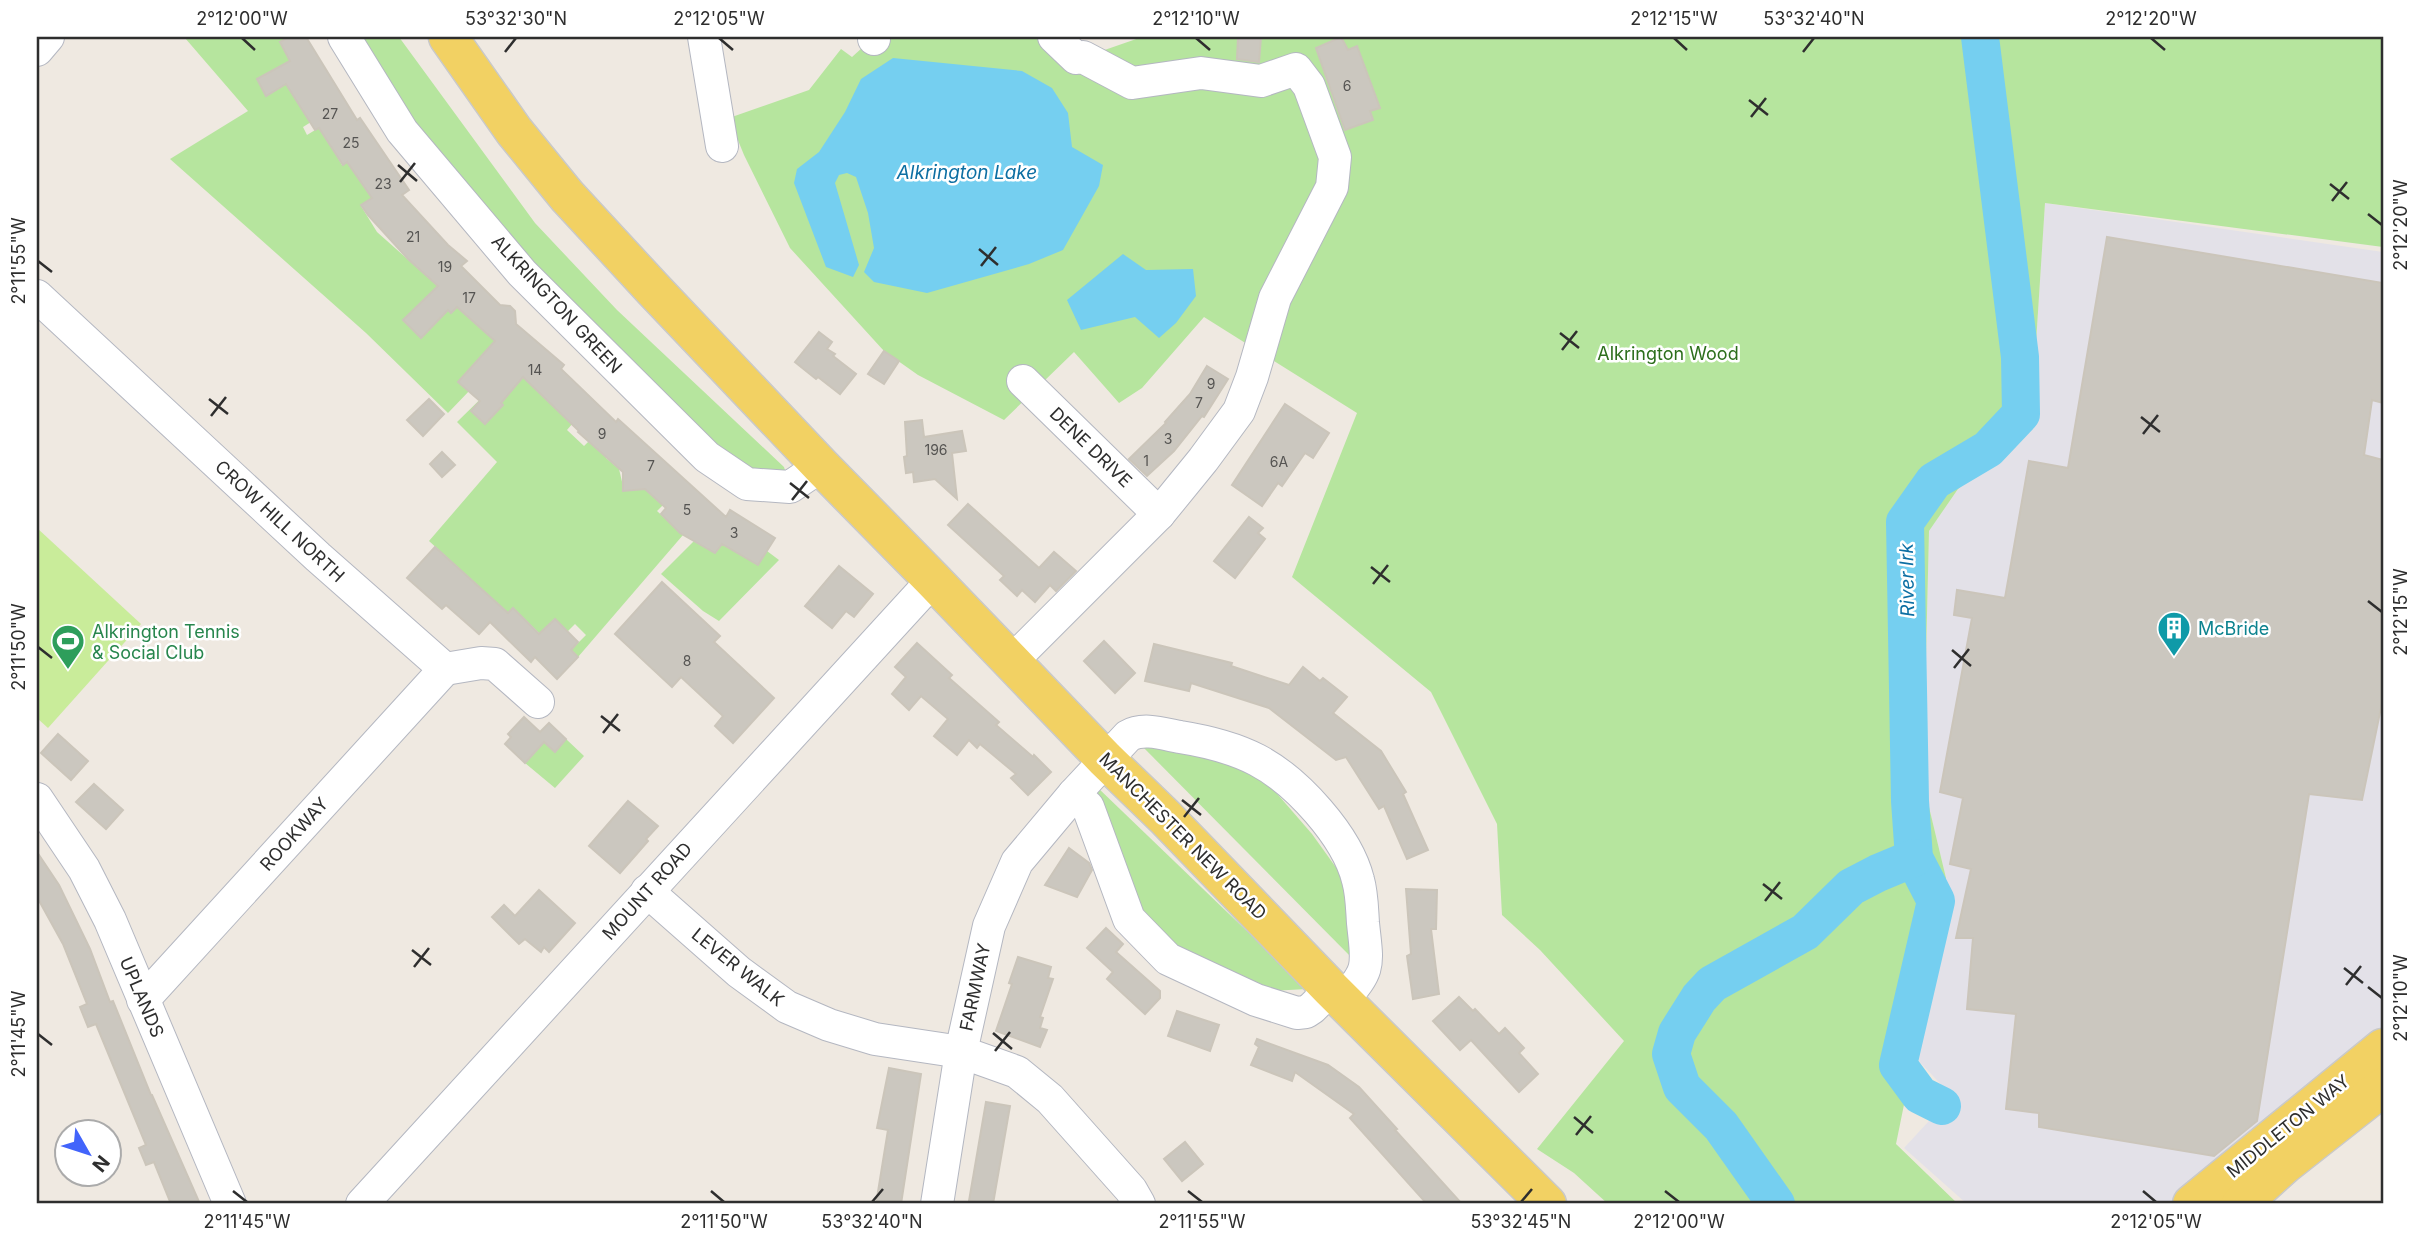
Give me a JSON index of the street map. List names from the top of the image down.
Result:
{
  "streets": {
    "main road": ["MANCHESTER NEW ROAD", "MIDDLETON WAY"],
    "street": [
      "ALKRINGTON GREEN",
      "DENE DRIVE",
      "CROW HILL NORTH",
      "ROOKWAY",
      "MOUNT ROAD",
      "LEVER WALK",
      "FARMWAY",
      "UPLANDS"
    ]
  },
  "crossings": [
    ["ALKRINGTON GREEN", "MANCHESTER NEW ROAD"],
    ["CROW HILL NORTH", "ROOKWAY"],
    ["ROOKWAY", "UPLANDS"],
    ["MANCHESTER NEW ROAD", "MOUNT ROAD"],
    ["MANCHESTER NEW ROAD", "FARMWAY"],
    ["MOUNT ROAD", "LEVER WALK"],
    ["LEVER WALK", "FARMWAY"]
  ],
  "water": ["Alkrington Lake", "River Irk"],
  "parks": ["Alkrington Wood"],
  "places": {
    "building": ["McBride"],
    "sports": ["Alkrington Tennis & Social Club"]
  },
  "house_numbers": [
    "6",
    "27",
    "25",
    "23",
    "21",
    "19",
    "17",
    "14",
    "9",
    "7",
    "9",
    "3",
    "196",
    "1",
    "6A",
    "7",
    "5",
    "3",
    "8"
  ],
  "north": "bottom right",
  "coordinates": [
    "2°12'00\"W",
    "53°32'30\"N",
    "2°12'05\"W",
    "2°12'10\"W",
    "2°12'15\"W",
    "53°32'40\"N",
    "2°12'20\"W",
    "2°11'55\"W",
    "2°11'50\"W",
    "2°11'45\"W",
    "53°32'45\"N"
  ]
}
